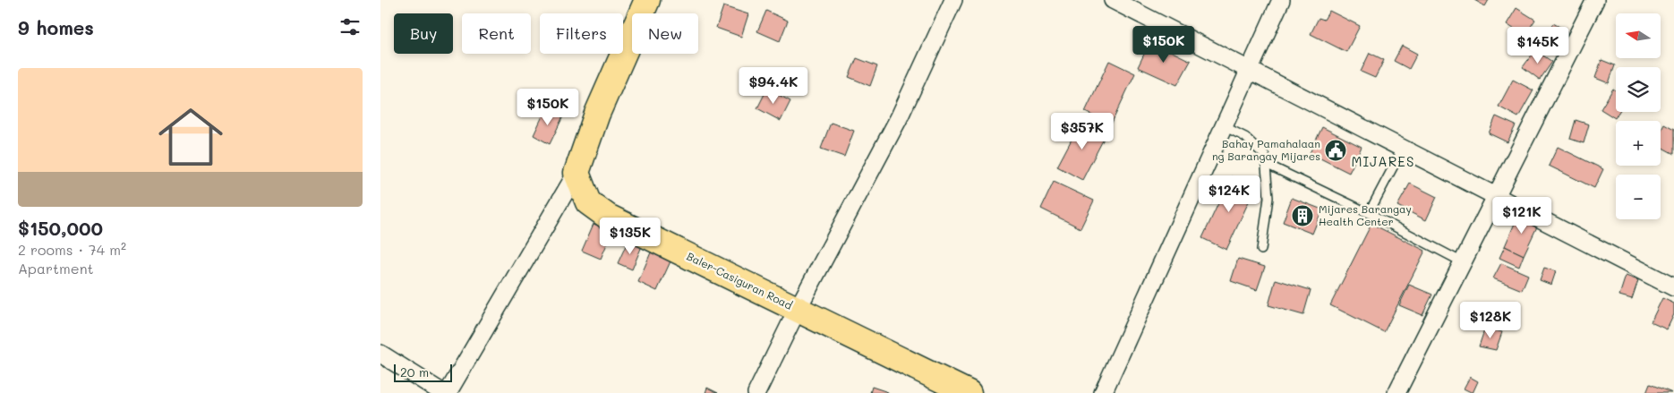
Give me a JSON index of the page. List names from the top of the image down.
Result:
{
  "streets": {
    "main road": ["Baler-Casiguran Road"]
  },
  "districts": ["MIJARES"],
  "places": {
    "public building": ["Bahay Pamahalaan ng Barangay Mijares"],
    "building": ["Mijares Barangay Health Center"]
  },
  "scale_bar": "20 m",
  "north": "left",
  "page": {
    "heading": "9 homes",
    "map_buttons": ["+", "−"],
    "chip": [
      "Buy",
      "Rent",
      "Filters",
      "New"
    ],
    "price": [
      "$150K",
      "$145K",
      "$94.4K",
      "$150K",
      "$357K",
      "$124K",
      "$121K",
      "$135K",
      "$128K"
    ],
    "list": [
      {
        "name": "$150,000",
        "note": "2 rooms · 74 m² · Apartment"
      }
    ],
    "scale": "20 m"
  }
}
